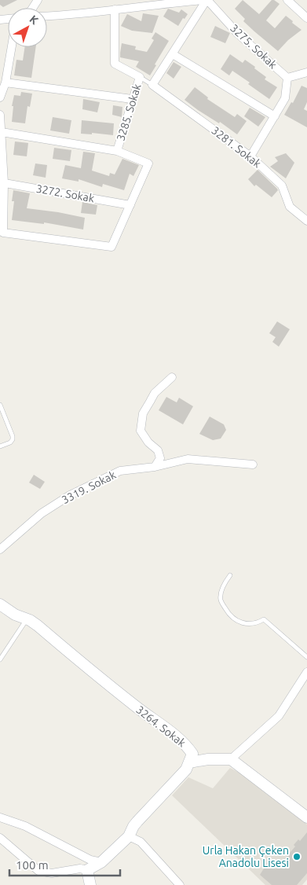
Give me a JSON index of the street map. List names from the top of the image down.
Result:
{
  "streets": {
    "street": [
      "3275. Sokak",
      "3285. Sokak",
      "3281. Sokak",
      "3272. Sokak",
      "3319. Sokak",
      "3264. Sokak"
    ]
  },
  "crossings": [
    ["3285. Sokak", "3272. Sokak"]
  ],
  "places": ["Urla Hakan Çeken Anadolu Lisesi"],
  "scale_bar": "100 m",
  "north": "top right"
}
